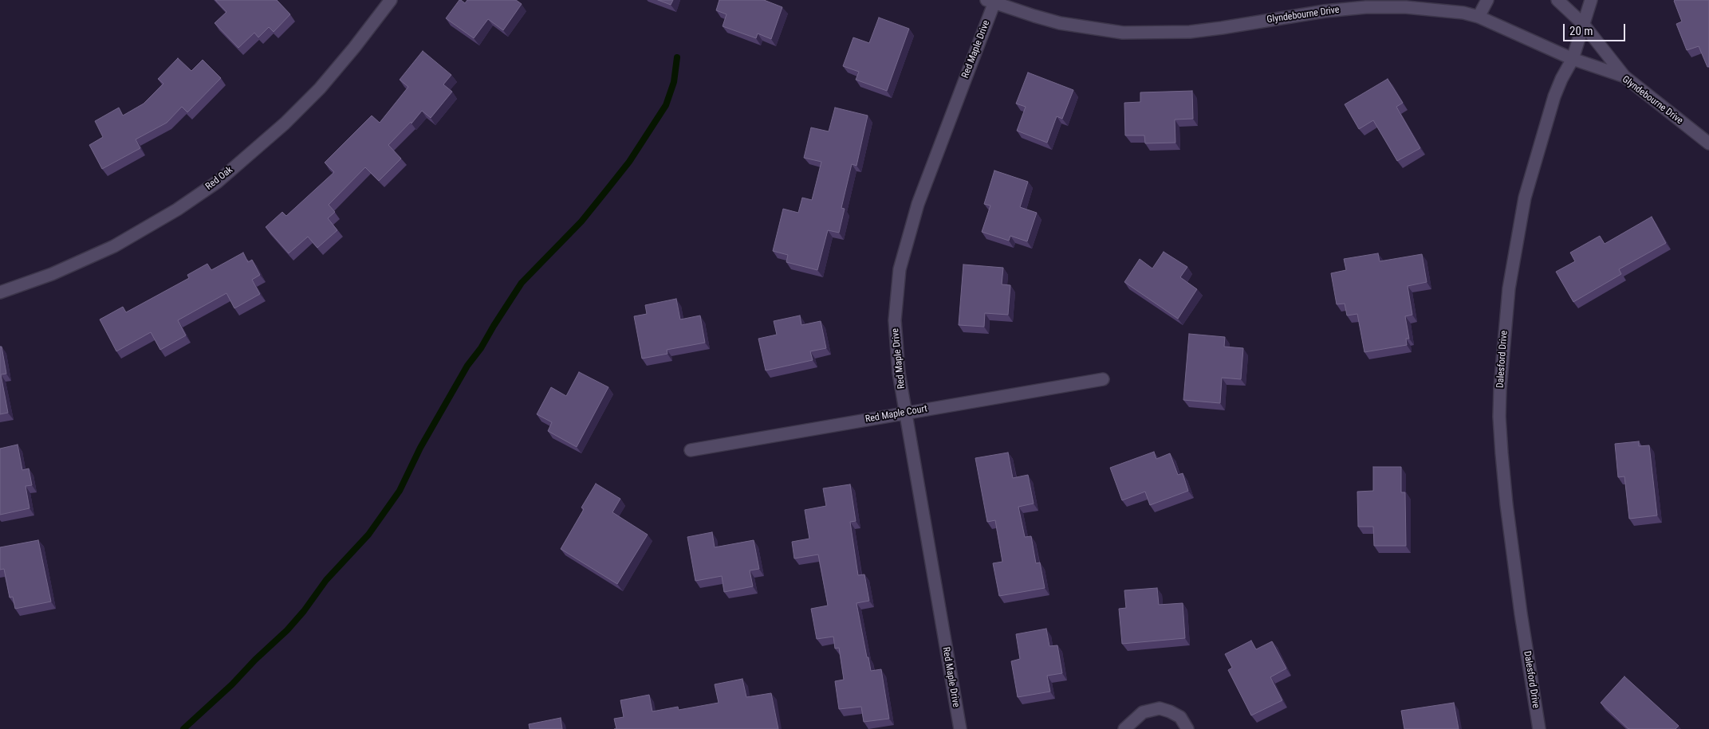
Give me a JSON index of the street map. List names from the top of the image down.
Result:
{
  "streets": {
    "street": [
      "Glyndebourne Drive",
      "Red Maple Drive",
      "Red Oak",
      "Dalesford Drive",
      "Red Maple Court"
    ]
  },
  "crossings": [
    ["Glyndebourne Drive", "Red Maple Drive"],
    ["Glyndebourne Drive", "Dalesford Drive"],
    ["Red Maple Drive", "Red Maple Court"]
  ],
  "scale_bar": "20 m"
}
